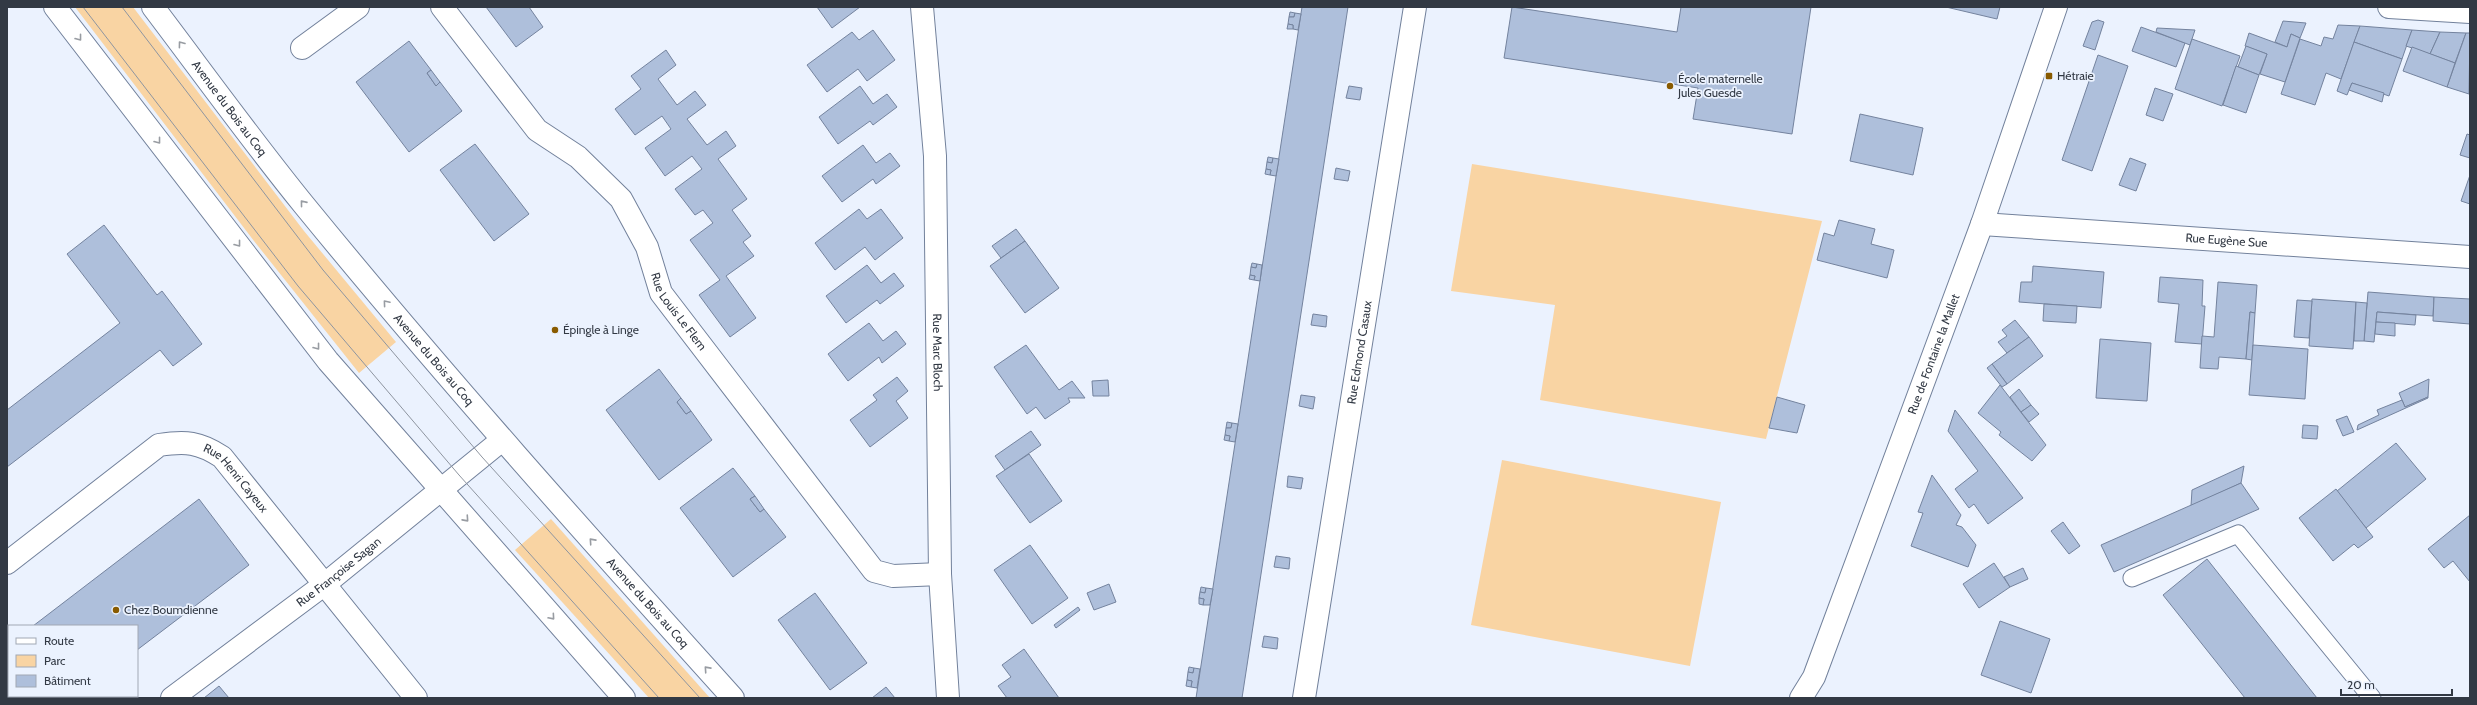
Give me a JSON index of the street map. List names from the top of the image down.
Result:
{
  "streets": {
    "street": [
      "Avenue du Bois au Coq",
      "Rue Eugène Sue",
      "Rue Louis Le Flem",
      "Rue Marc Bloch",
      "Rue Edmond Casaux",
      "Rue de Fontaine la Mallet",
      "Rue Henri Cayeux",
      "Rue Françoise Sagan"
    ]
  },
  "crossings": [
    ["Avenue du Bois au Coq", "Rue Françoise Sagan"],
    ["Rue Eugène Sue", "Rue de Fontaine la Mallet"],
    ["Rue Louis Le Flem", "Rue Marc Bloch"],
    ["Rue Henri Cayeux", "Rue Françoise Sagan"]
  ],
  "places": {
    "transit": ["Hétraie"],
    "other": ["École maternelle Jules Guesde", "Épingle à Linge", "Chez Boumdienne"]
  },
  "legend": ["Route", "Parc", "Bâtiment"],
  "scale_bar": "20 m"
}
